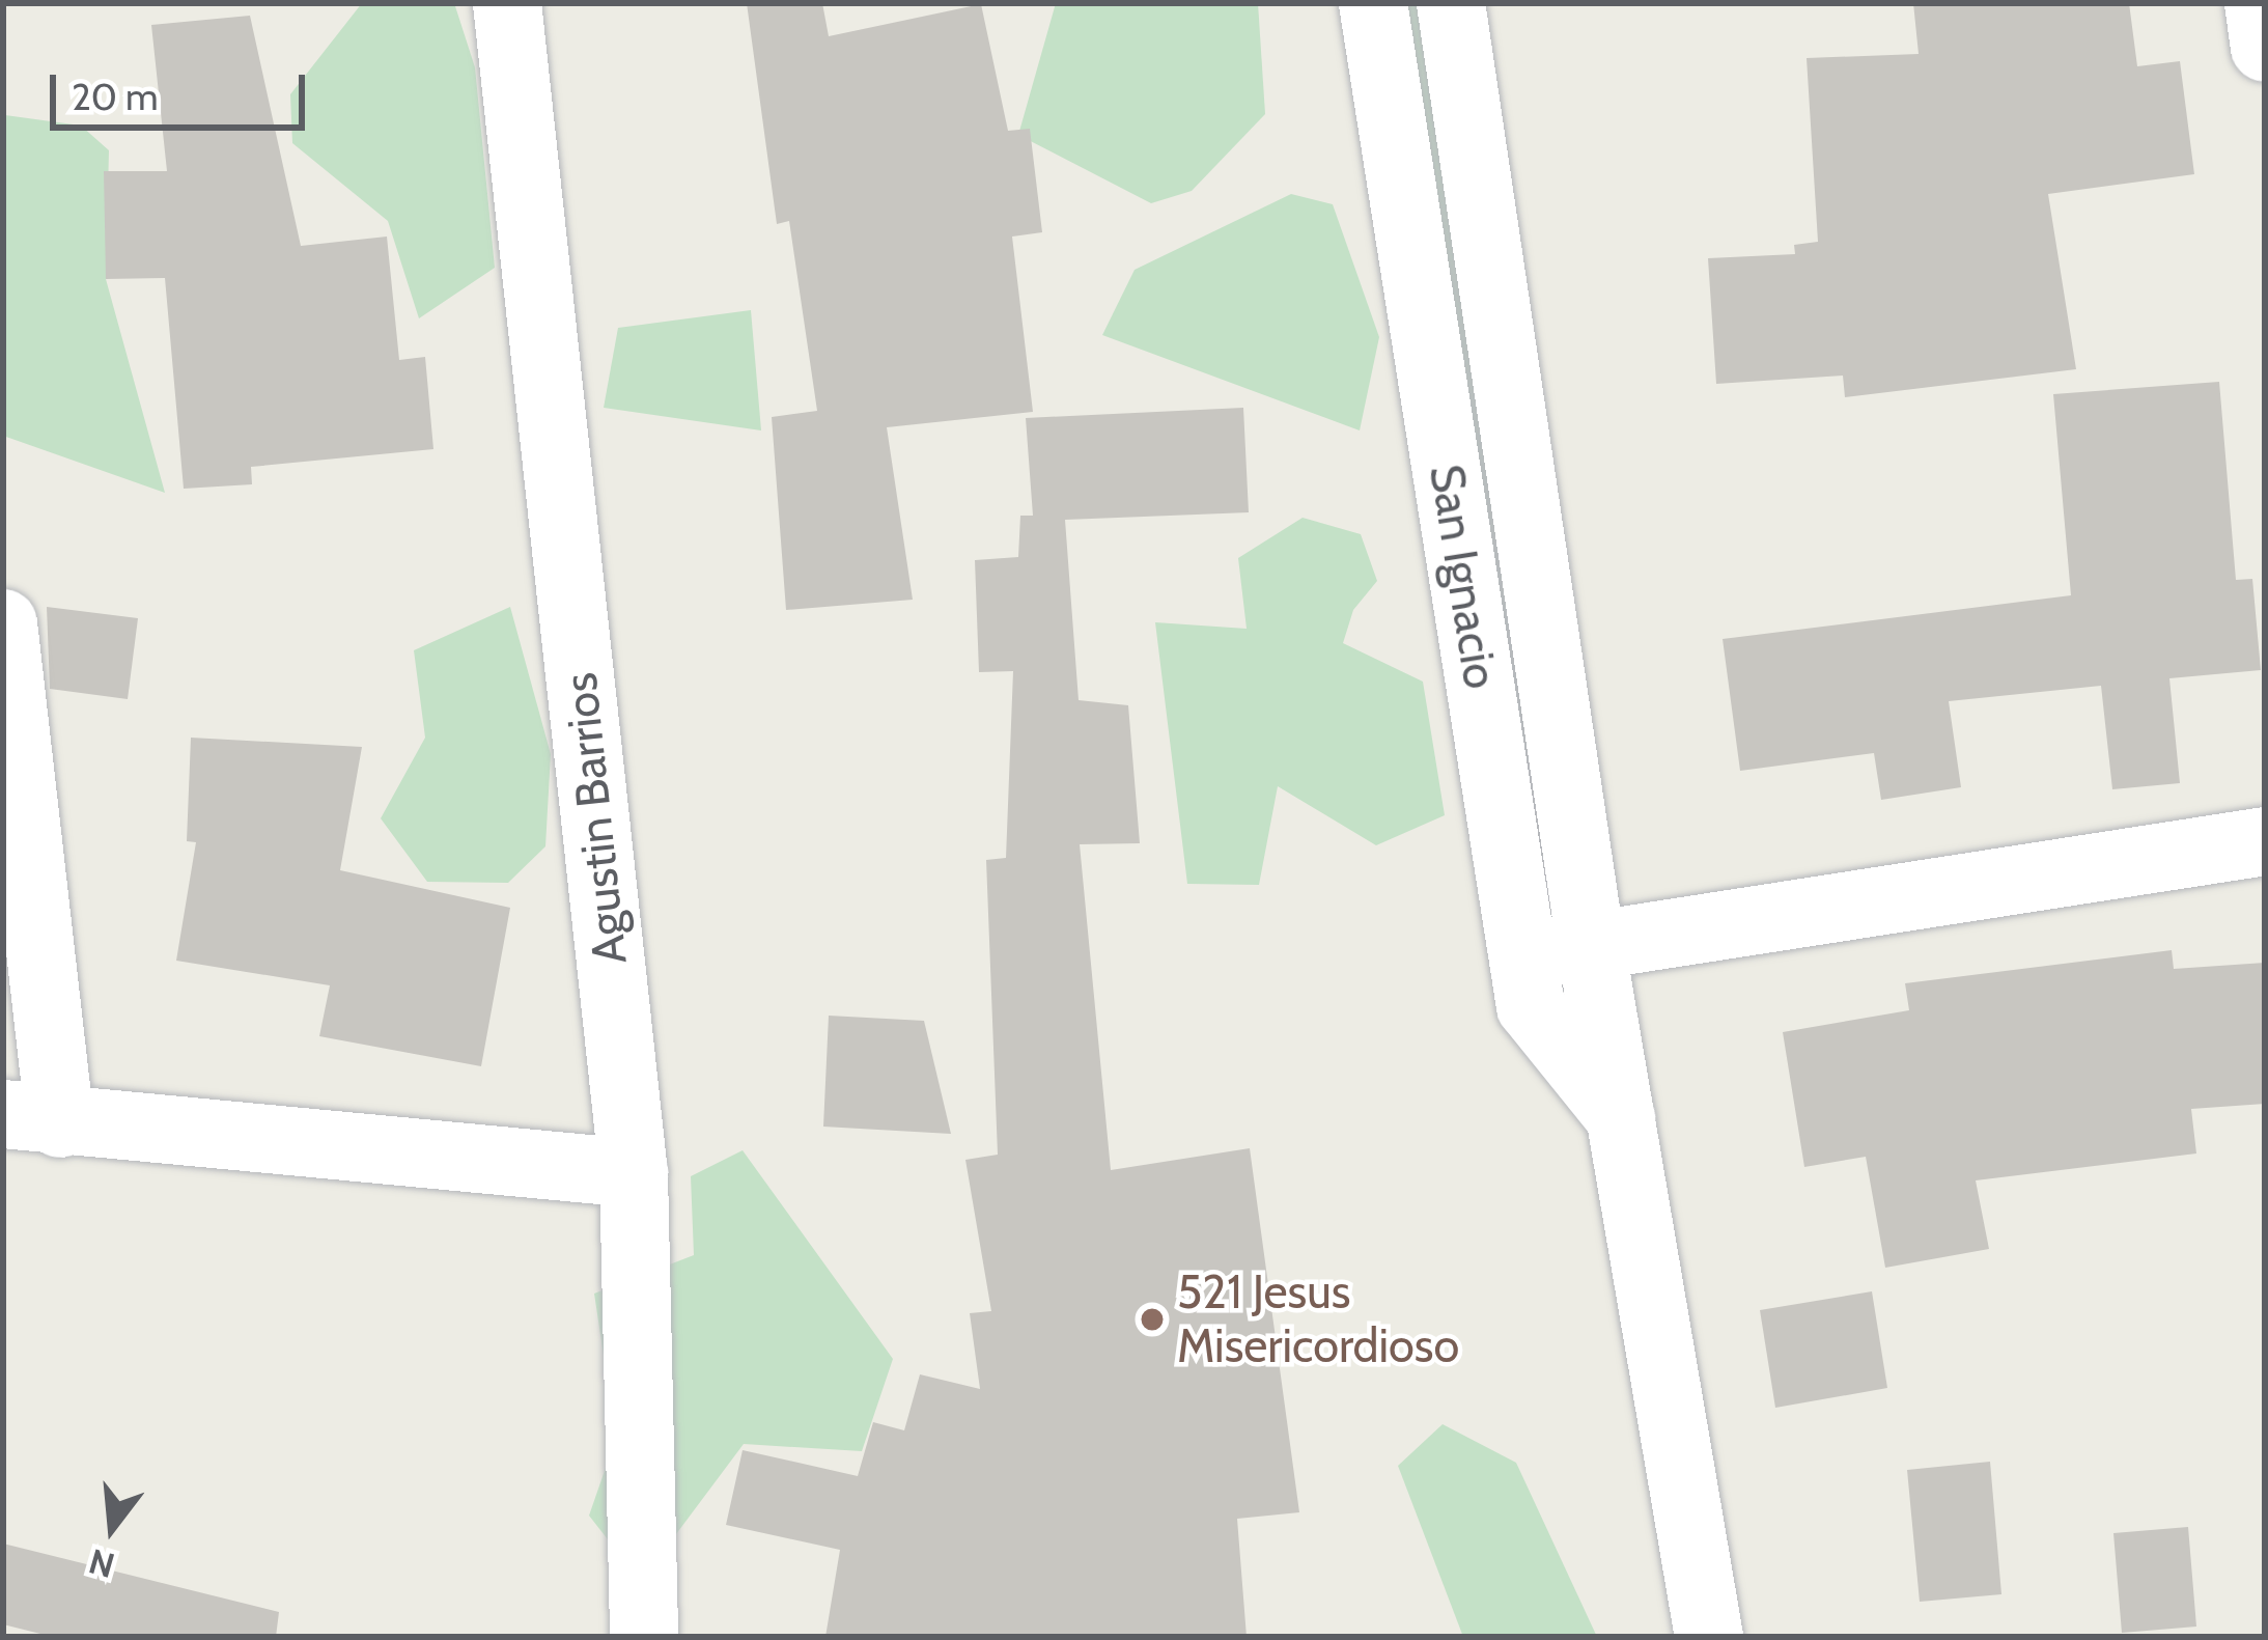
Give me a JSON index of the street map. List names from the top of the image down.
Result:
{
  "streets": {
    "street": ["San Ignacio", "Agustin Barrios"]
  },
  "places": ["521 Jesus Misericordioso"],
  "scale_bar": "20 m",
  "north": "bottom"
}
